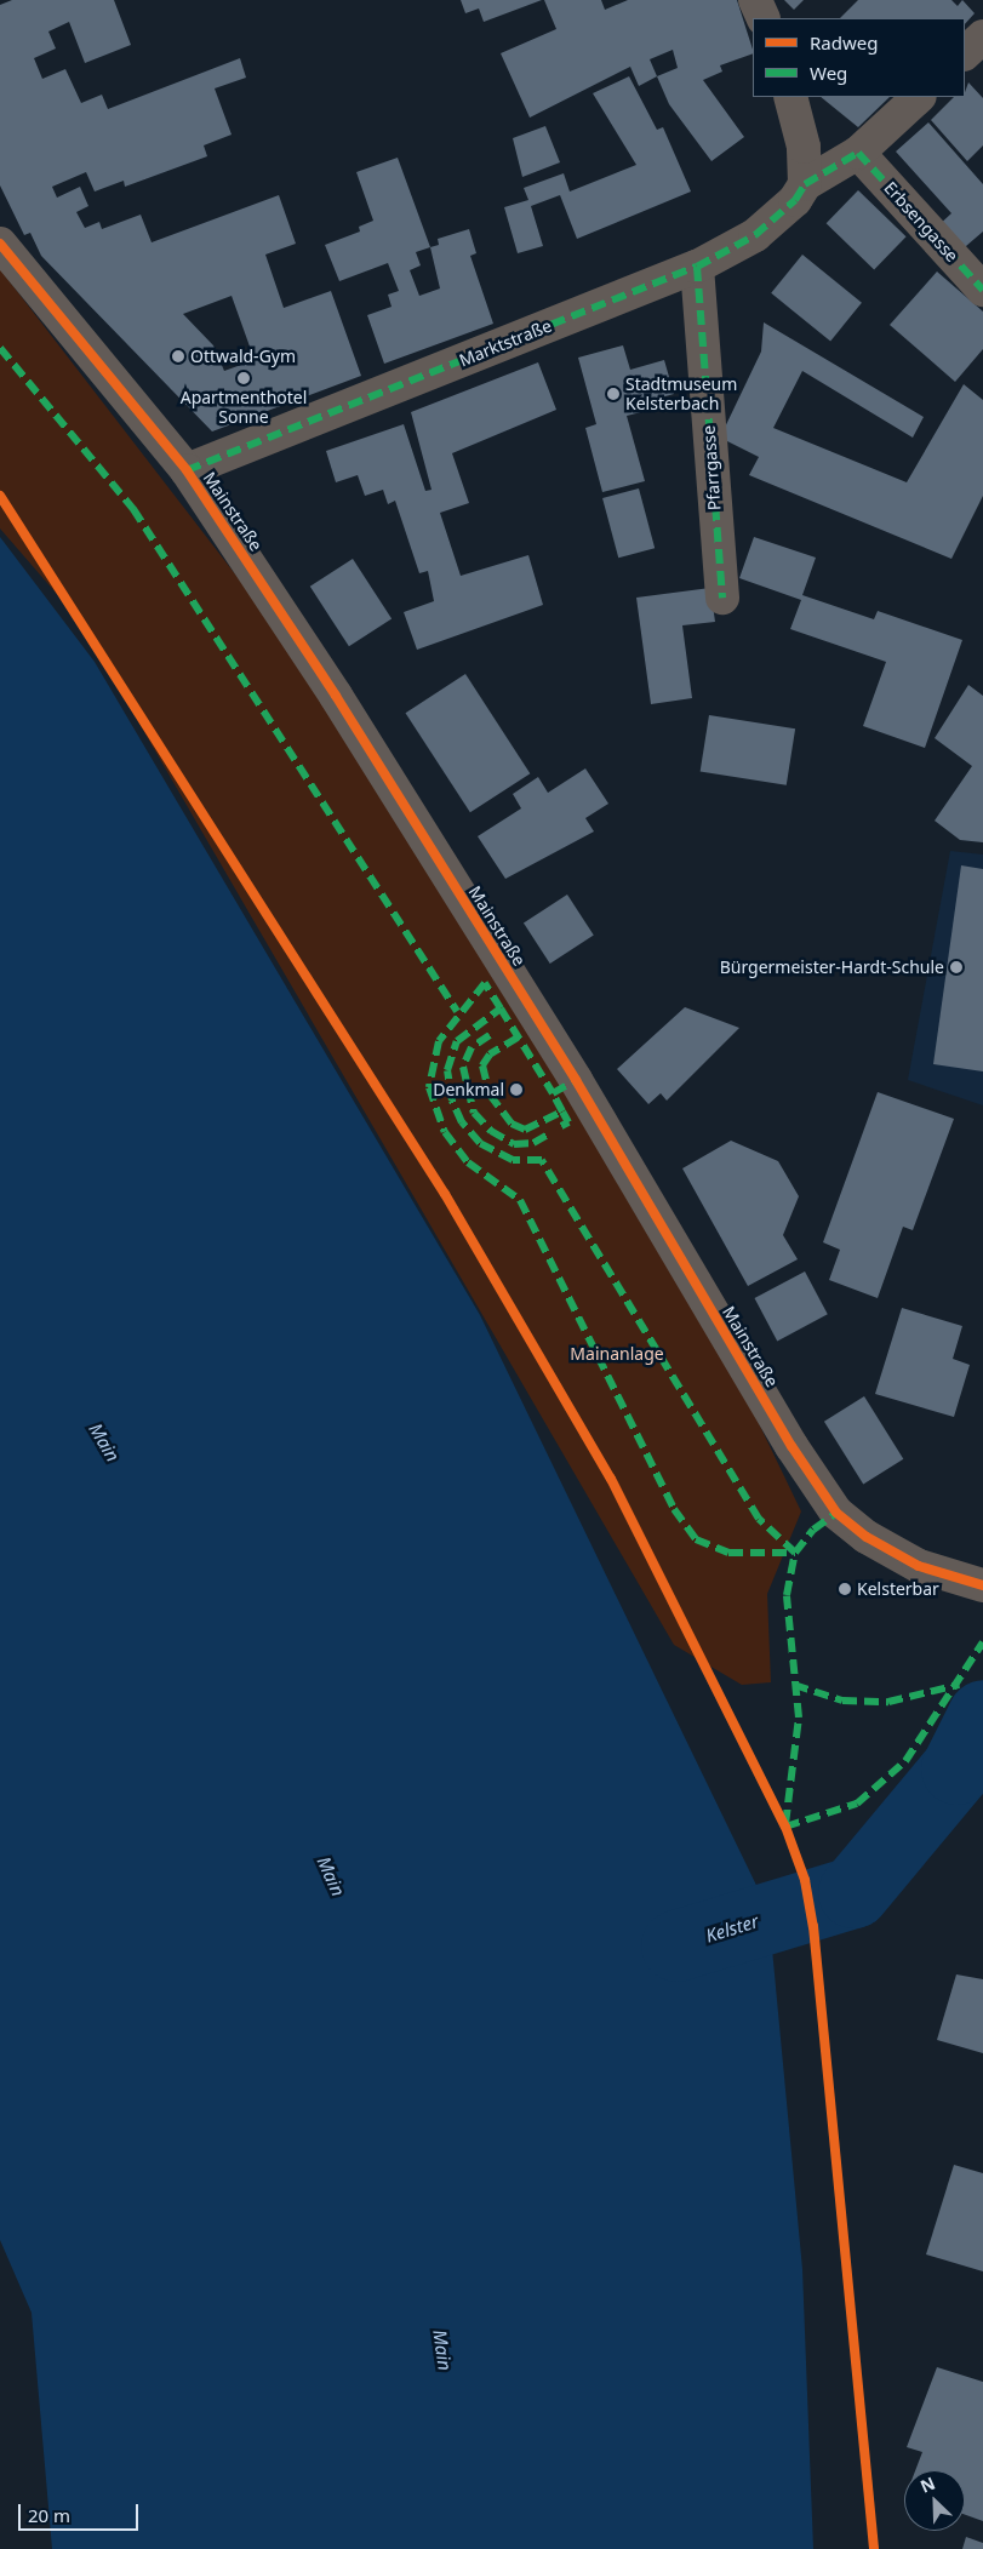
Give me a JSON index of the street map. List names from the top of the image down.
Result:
{
  "streets": {
    "street": [
      "Erbsengasse",
      "Marktstraße",
      "Pfarrgasse",
      "Mainstraße"
    ]
  },
  "crossings": [
    ["Marktstraße", "Pfarrgasse"],
    ["Marktstraße", "Mainstraße"]
  ],
  "water": ["Main", "Kelster"],
  "parks": ["Mainanlage"],
  "places": [
    "Ottwald-Gym",
    "Apartmenthotel Sonne",
    "Stadtmuseum Kelsterbach",
    "Bürgermeister-Hardt-Schule",
    "Denkmal",
    "Kelsterbar"
  ],
  "legend": ["Radweg", "Weg"],
  "scale_bar": "20 m",
  "north": "top left"
}
